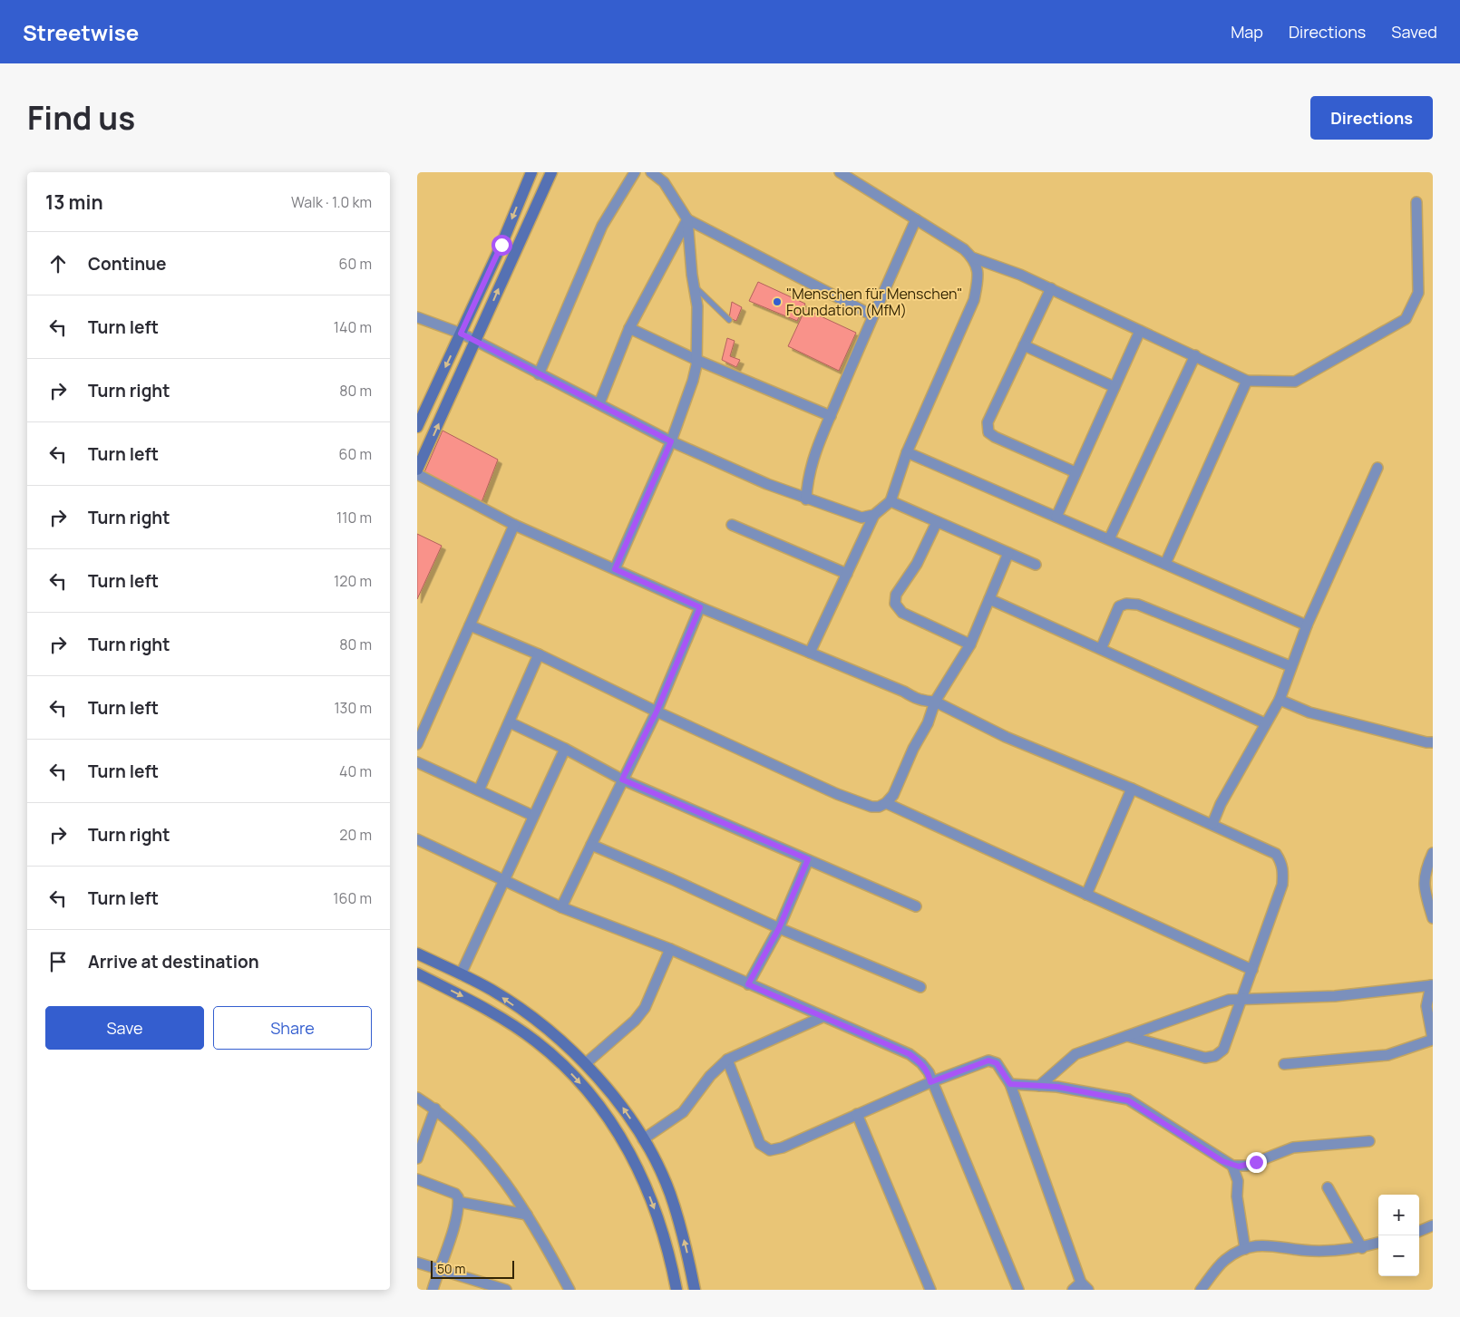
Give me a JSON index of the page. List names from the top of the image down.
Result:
{
  "places": ["\"Menschen für Menschen\" Foundation (MfM)"],
  "scale_bar": "50 m",
  "page": {
    "header": "Streetwise",
    "nav": ["Map", "Directions", "Saved"],
    "title": "Find us",
    "buttons": [
      "Directions",
      ["Save", "Share"]
    ],
    "heading": ["13 min", "Walk · 1.0 km"],
    "list": [
      ["Continue", "60 m"],
      ["Turn left", "140 m"],
      ["Turn right", "80 m"],
      ["Turn left", "60 m"],
      ["Turn right", "110 m"],
      ["Turn left", "120 m"],
      ["Turn right", "80 m"],
      ["Turn left", "130 m"],
      ["Turn left", "40 m"],
      ["Turn right", "20 m"],
      ["Turn left", "160 m"],
      "Arrive at destination"
    ],
    "map_buttons": ["+", "−"],
    "scale": "50 m"
  }
}
